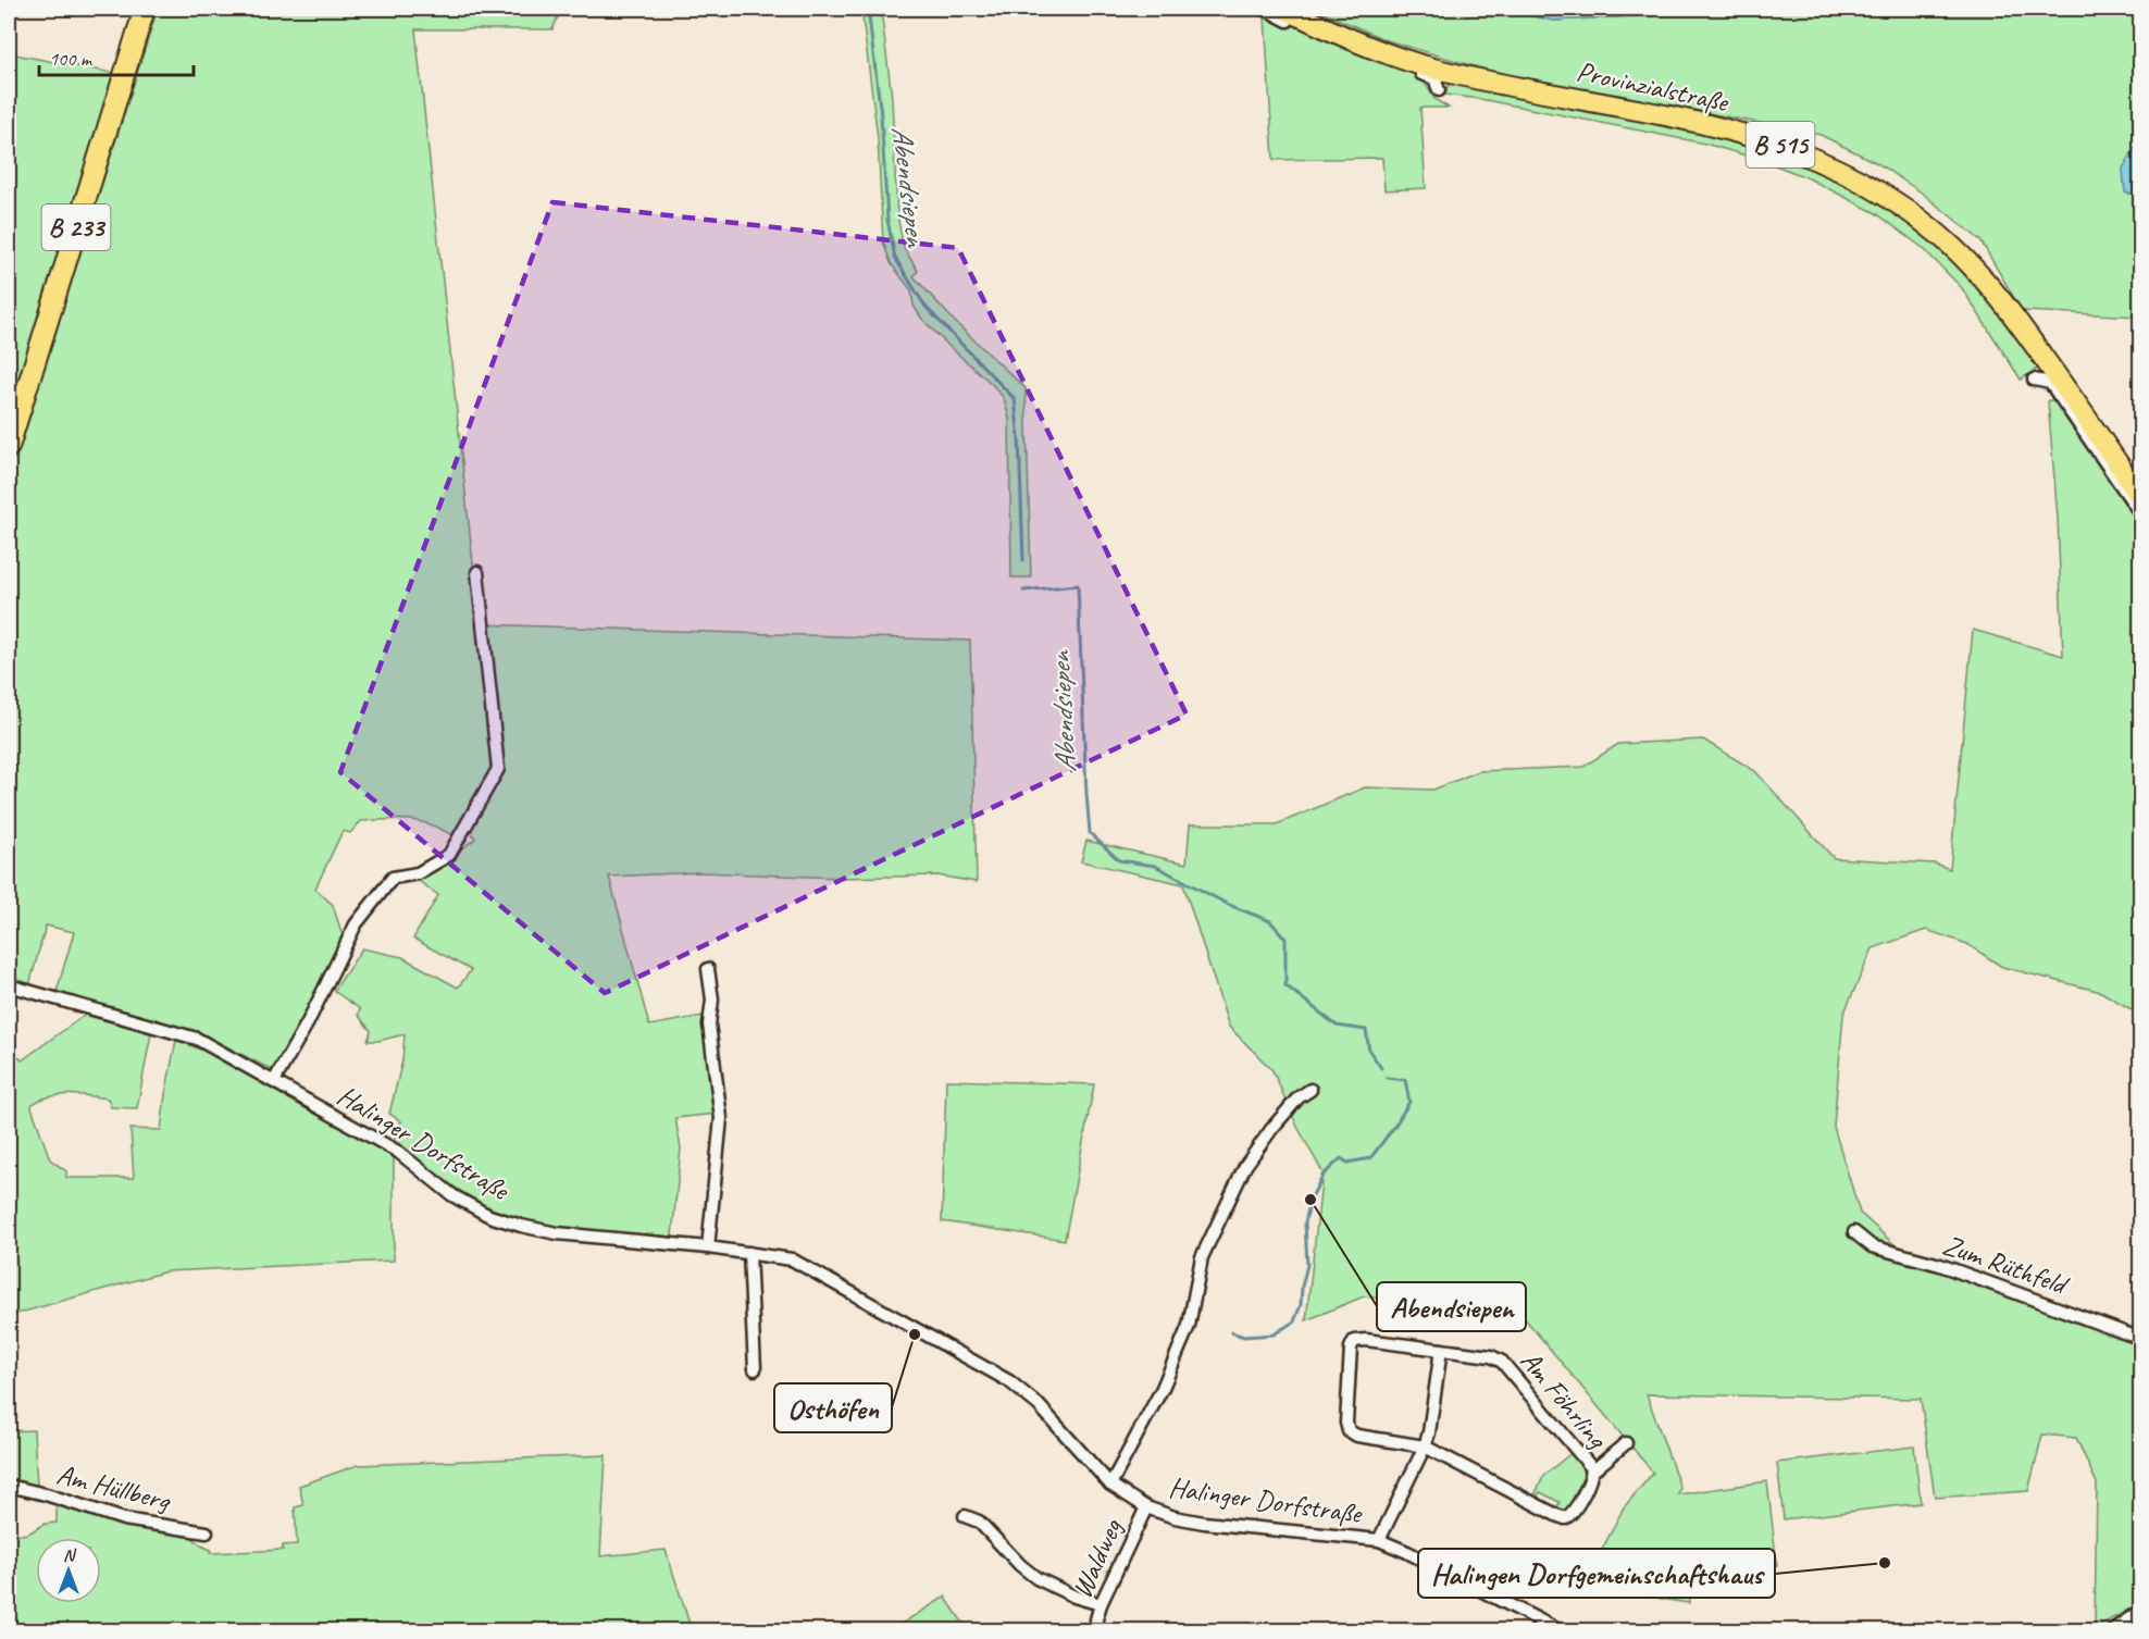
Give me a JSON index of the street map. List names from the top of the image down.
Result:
{
  "streets": {
    "main road": ["Provinzialstraße", "B 515", "B 233"],
    "street": [
      "Halinger Dorfstraße",
      "Zum Rüthfeld",
      "Am Föhrling",
      "Am Hüllberg",
      "Waldweg"
    ]
  },
  "crossings": [
    ["Halinger Dorfstraße", "Waldweg"]
  ],
  "water": ["Abendsiepen"],
  "places": ["Abendsiepen", "Osthöfen", "Halingen Dorfgemeinschaftshaus"],
  "scale_bar": "100 m",
  "north": "top"
}
